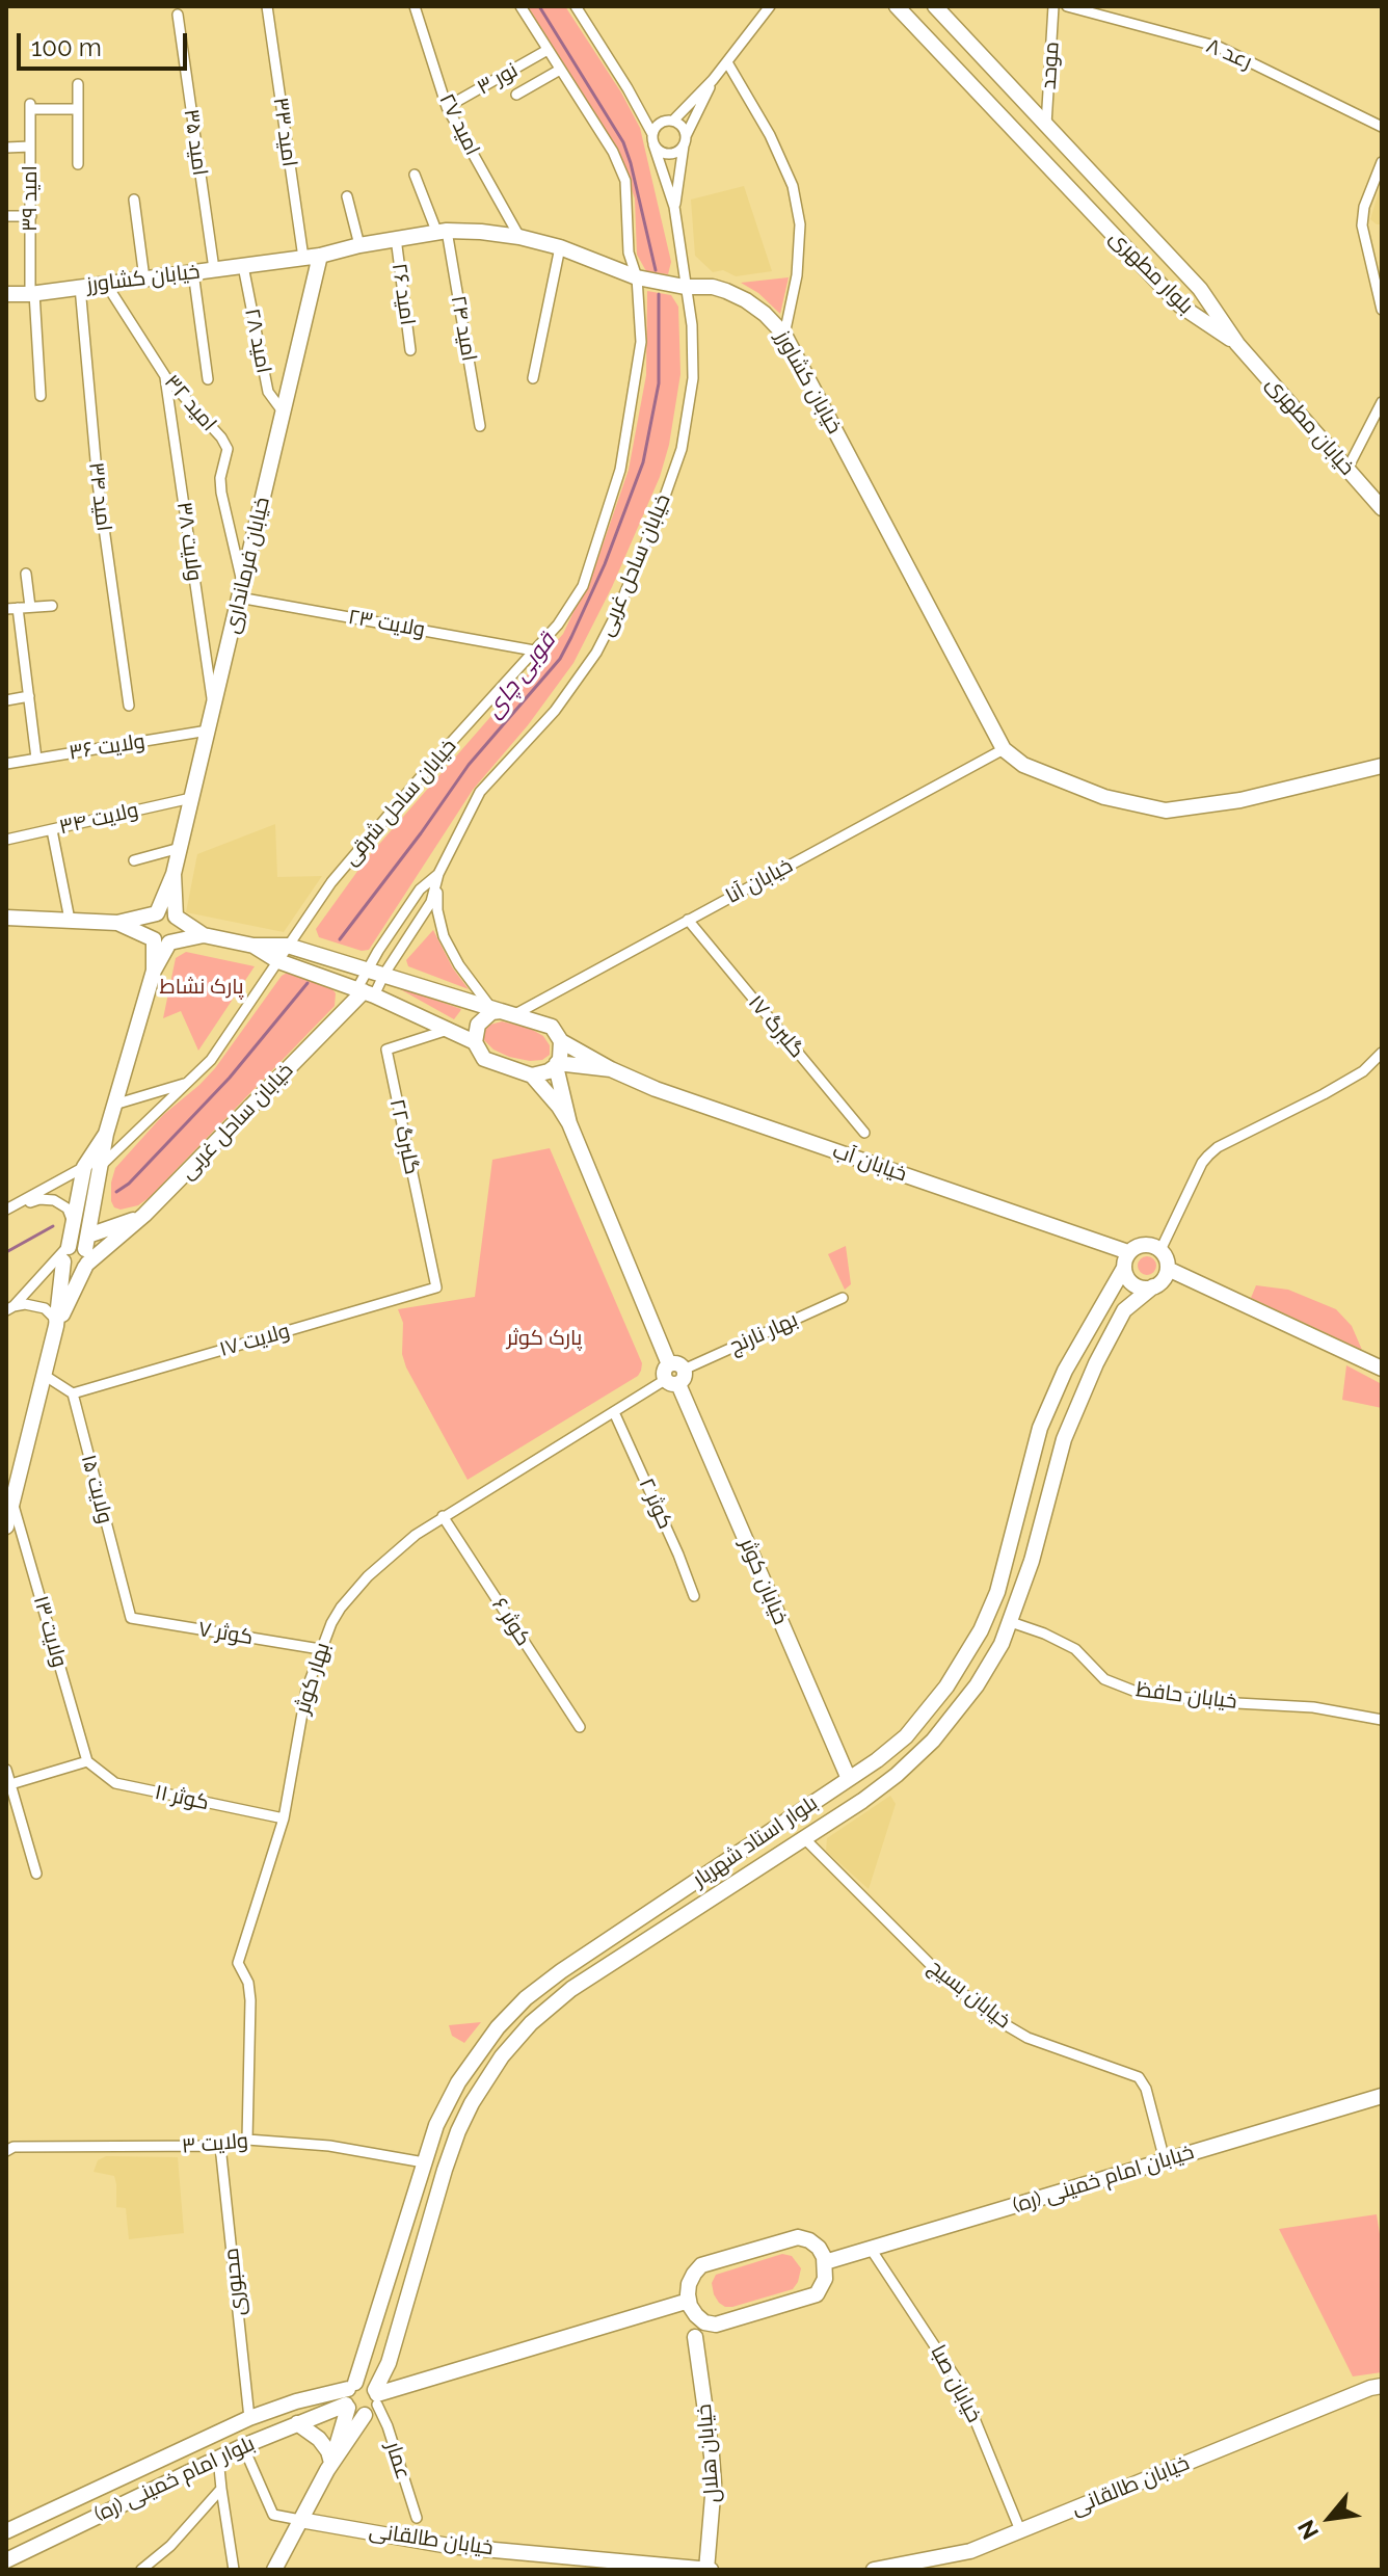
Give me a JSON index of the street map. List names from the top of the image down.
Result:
{
  "streets": {
    "main road": [
      "بلوار مطهری",
      "خیابان کشاورز",
      "خیابان مطهری",
      "خیابان فرمانداری",
      "خیابان ساحل غربی",
      "خیابان آب",
      "خیابان کوثر",
      "بلوار استاد شهریار",
      "خیابان امام خمینی (ره)",
      "خیابان هلال",
      "بلوار امام خمینی (ره)",
      "خیابان طالقانی"
    ],
    "street": [
      "رعد ۸",
      "موحد",
      "نور ۳",
      "امید ۲۷",
      "امید ۳۳",
      "امید ۳۵",
      "امید ۳۹",
      "امید ۲۶",
      "امید ۲۴",
      "امید ۲۸",
      "امید ۳۲",
      "امید ۳۴",
      "ولایت ۳۸",
      "ولایت ۲۳",
      "ولایت ۳۶",
      "خیابان ساحل شرقی",
      "ولایت ۳۴",
      "خیابان آنا",
      "گلبرگ ۱۷",
      "گلبرگ ۲۲",
      "بهار نارنج",
      "ولایت ۱۷",
      "ولایت ۱۵",
      "کوثر ۲",
      "کوثر ۶",
      "ولایت ۱۳",
      "کوثر ۷",
      "بهار کوثر",
      "خیابان حافظ",
      "کوثر ۱۱",
      "خیابان بسیج",
      "ولایت ۳",
      "محبوری",
      "خیابان صبا",
      "عمار"
    ]
  },
  "crossings": [
    ["موحد", "بلوار مطهری"],
    ["نور ۳", "امید ۲۷"],
    ["نور ۳", "خیابان ساحل شرقی"],
    ["امید ۲۷", "خیابان کشاورز"],
    ["امید ۳۳", "خیابان کشاورز"],
    ["امید ۳۵", "خیابان کشاورز"],
    ["امید ۳۹", "خیابان کشاورز"],
    ["بلوار مطهری", "خیابان مطهری"],
    ["خیابان کشاورز", "امید ۲۶"],
    ["خیابان کشاورز", "امید ۲۴"],
    ["خیابان کشاورز", "امید ۲۸"],
    ["خیابان کشاورز", "امید ۳۲"],
    ["خیابان کشاورز", "امید ۳۴"],
    ["خیابان کشاورز", "خیابان فرمانداری"],
    ["خیابان کشاورز", "خیابان ساحل غربی"],
    ["خیابان کشاورز", "خیابان ساحل شرقی"],
    ["خیابان کشاورز", "خیابان آنا"],
    ["امید ۲۸", "خیابان فرمانداری"],
    ["امید ۳۲", "ولایت ۳۸"],
    ["امید ۳۲", "خیابان فرمانداری"],
    ["امید ۳۲", "ولایت ۲۳"],
    ["ولایت ۳۸", "خیابان فرمانداری"],
    ["خیابان فرمانداری", "ولایت ۲۳"],
    ["خیابان فرمانداری", "ولایت ۳۶"],
    ["خیابان فرمانداری", "ولایت ۳۴"],
    ["ولایت ۲۳", "خیابان ساحل شرقی"],
    ["خیابان آنا", "گلبرگ ۱۷"],
    ["خیابان آنا", "خیابان آب"],
    ["خیابان آنا", "خیابان کوثر"],
    ["گلبرگ ۲۲", "ولایت ۱۷"],
    ["خیابان آب", "خیابان کوثر"],
    ["خیابان آب", "بلوار استاد شهریار"],
    ["بهار نارنج", "خیابان کوثر"],
    ["بهار نارنج", "بهار کوثر"],
    ["ولایت ۱۷", "ولایت ۱۵"],
    ["ولایت ۱۵", "کوثر ۷"],
    ["کوثر ۲", "بهار کوثر"],
    ["خیابان کوثر", "بهار کوثر"],
    ["خیابان کوثر", "بلوار استاد شهریار"],
    ["کوثر ۶", "بهار کوثر"],
    ["ولایت ۱۳", "کوثر ۱۱"],
    ["کوثر ۷", "بهار کوثر"],
    ["بهار کوثر", "کوثر ۱۱"],
    ["بهار کوثر", "ولایت ۳"],
    ["خیابان حافظ", "بلوار استاد شهریار"],
    ["بلوار استاد شهریار", "خیابان بسیج"],
    ["بلوار استاد شهریار", "ولایت ۳"],
    ["بلوار استاد شهریار", "عمار"],
    ["بلوار استاد شهریار", "بلوار امام خمینی (ره)"],
    ["خیابان بسیج", "خیابان امام خمینی (ره)"],
    ["ولایت ۳", "محبوری"],
    ["خیابان امام خمینی (ره)", "خیابان صبا"],
    ["محبوری", "بلوار امام خمینی (ره)"],
    ["خیابان صبا", "خیابان طالقانی"],
    ["خیابان هلال", "خیابان طالقانی"]
  ],
  "water": ["قوبی چای"],
  "parks": ["پارک نشاط", "پارک کوثر"],
  "scale_bar": "100 m",
  "north": "bottom left"
}
